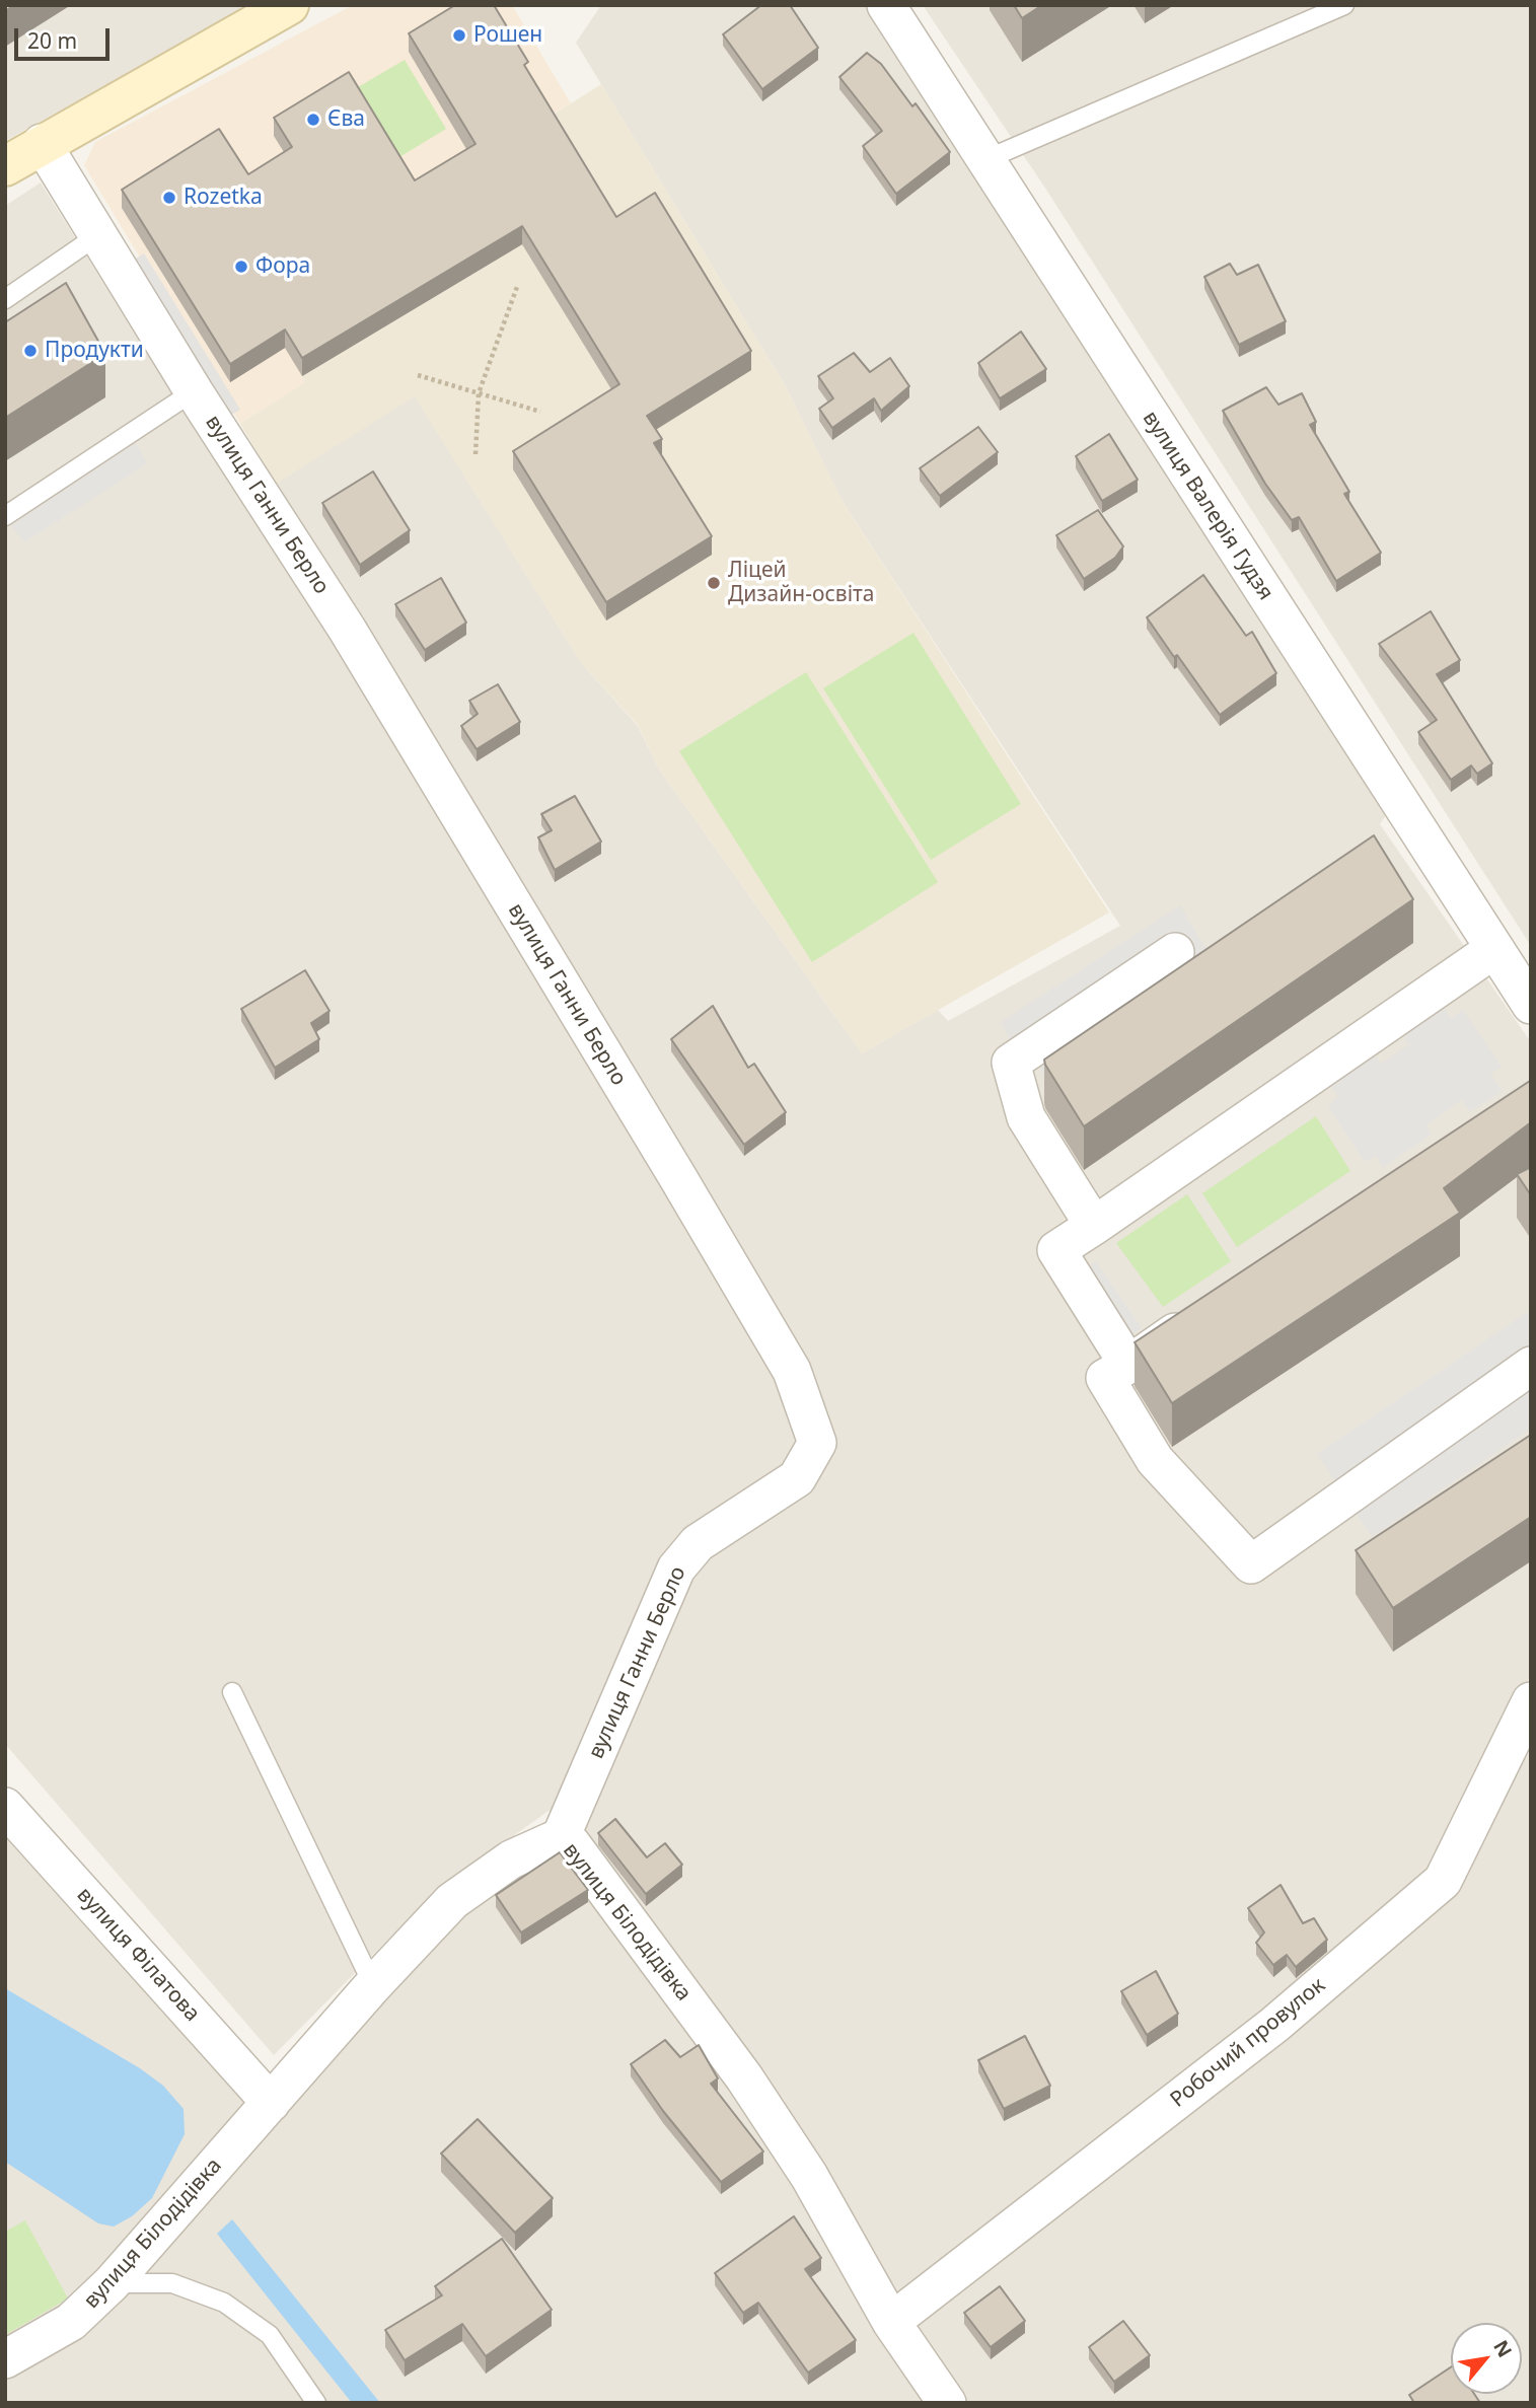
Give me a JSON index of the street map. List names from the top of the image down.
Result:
{
  "streets": {
    "street": [
      "вулиця Ганни Берло",
      "вулиця Валерія Гудзя",
      "вулиця Білодідівка",
      "вулиця Філатова",
      "Робочий провулок"
    ]
  },
  "crossings": [
    ["вулиця Ганни Берло", "вулиця Білодідівка"],
    ["вулиця Білодідівка", "вулиця Філатова"],
    ["вулиця Білодідівка", "Робочий провулок"]
  ],
  "places": [
    "Рошен",
    "Єва",
    "Rozetka",
    "Фора",
    "Продукти",
    "Ліцей Дизайн-освіта"
  ],
  "scale_bar": "20 m",
  "north": "top right"
}
